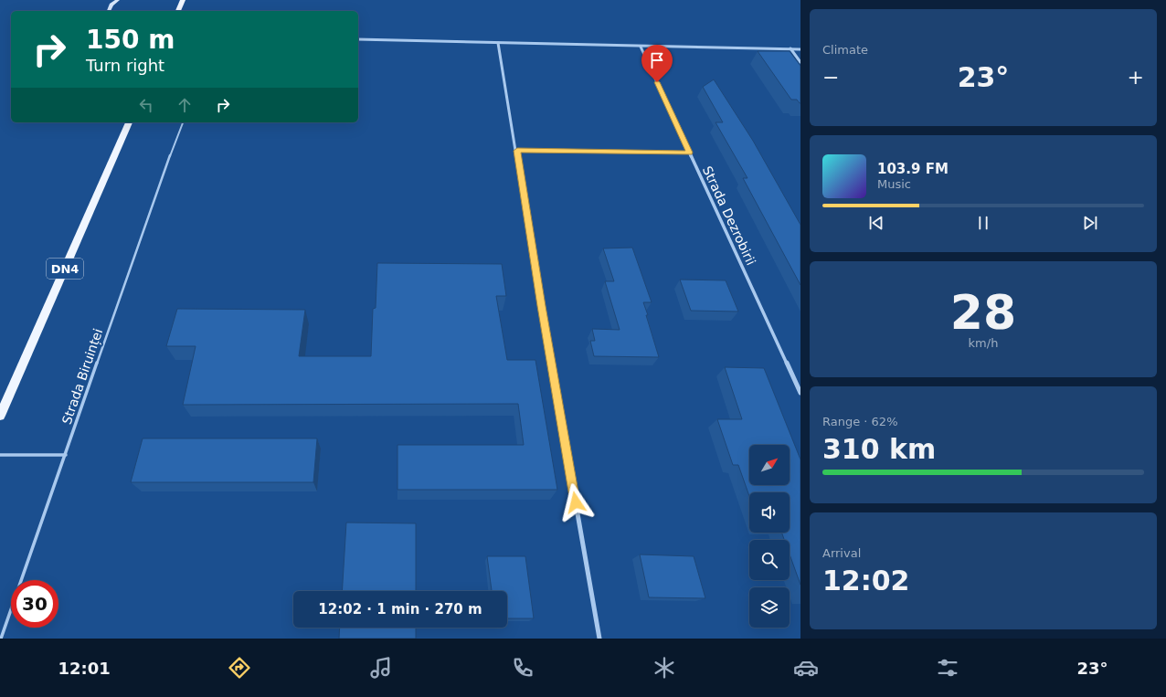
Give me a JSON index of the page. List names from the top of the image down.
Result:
{
  "streets": {
    "main road": ["DN4"],
    "street": ["Strada Dezrobirii"],
    "lane": ["Strada Biruinței"]
  },
  "north": "top right",
  "page": {
    "tile": [
      "Climate",
      ["28", "km/h"],
      ["Range · 62%", "310 km"],
      ["Arrival", "12:02"]
    ],
    "turn": ["150 m", "Turn right"],
    "heat": ["−", "23°", "+"],
    "song": ["103.9 FM", "Music"],
    "limit": "30",
    "trip": "12:02 · 1 min · 270 m",
    "tabs": ["12:01", "23°"]
  }
}
